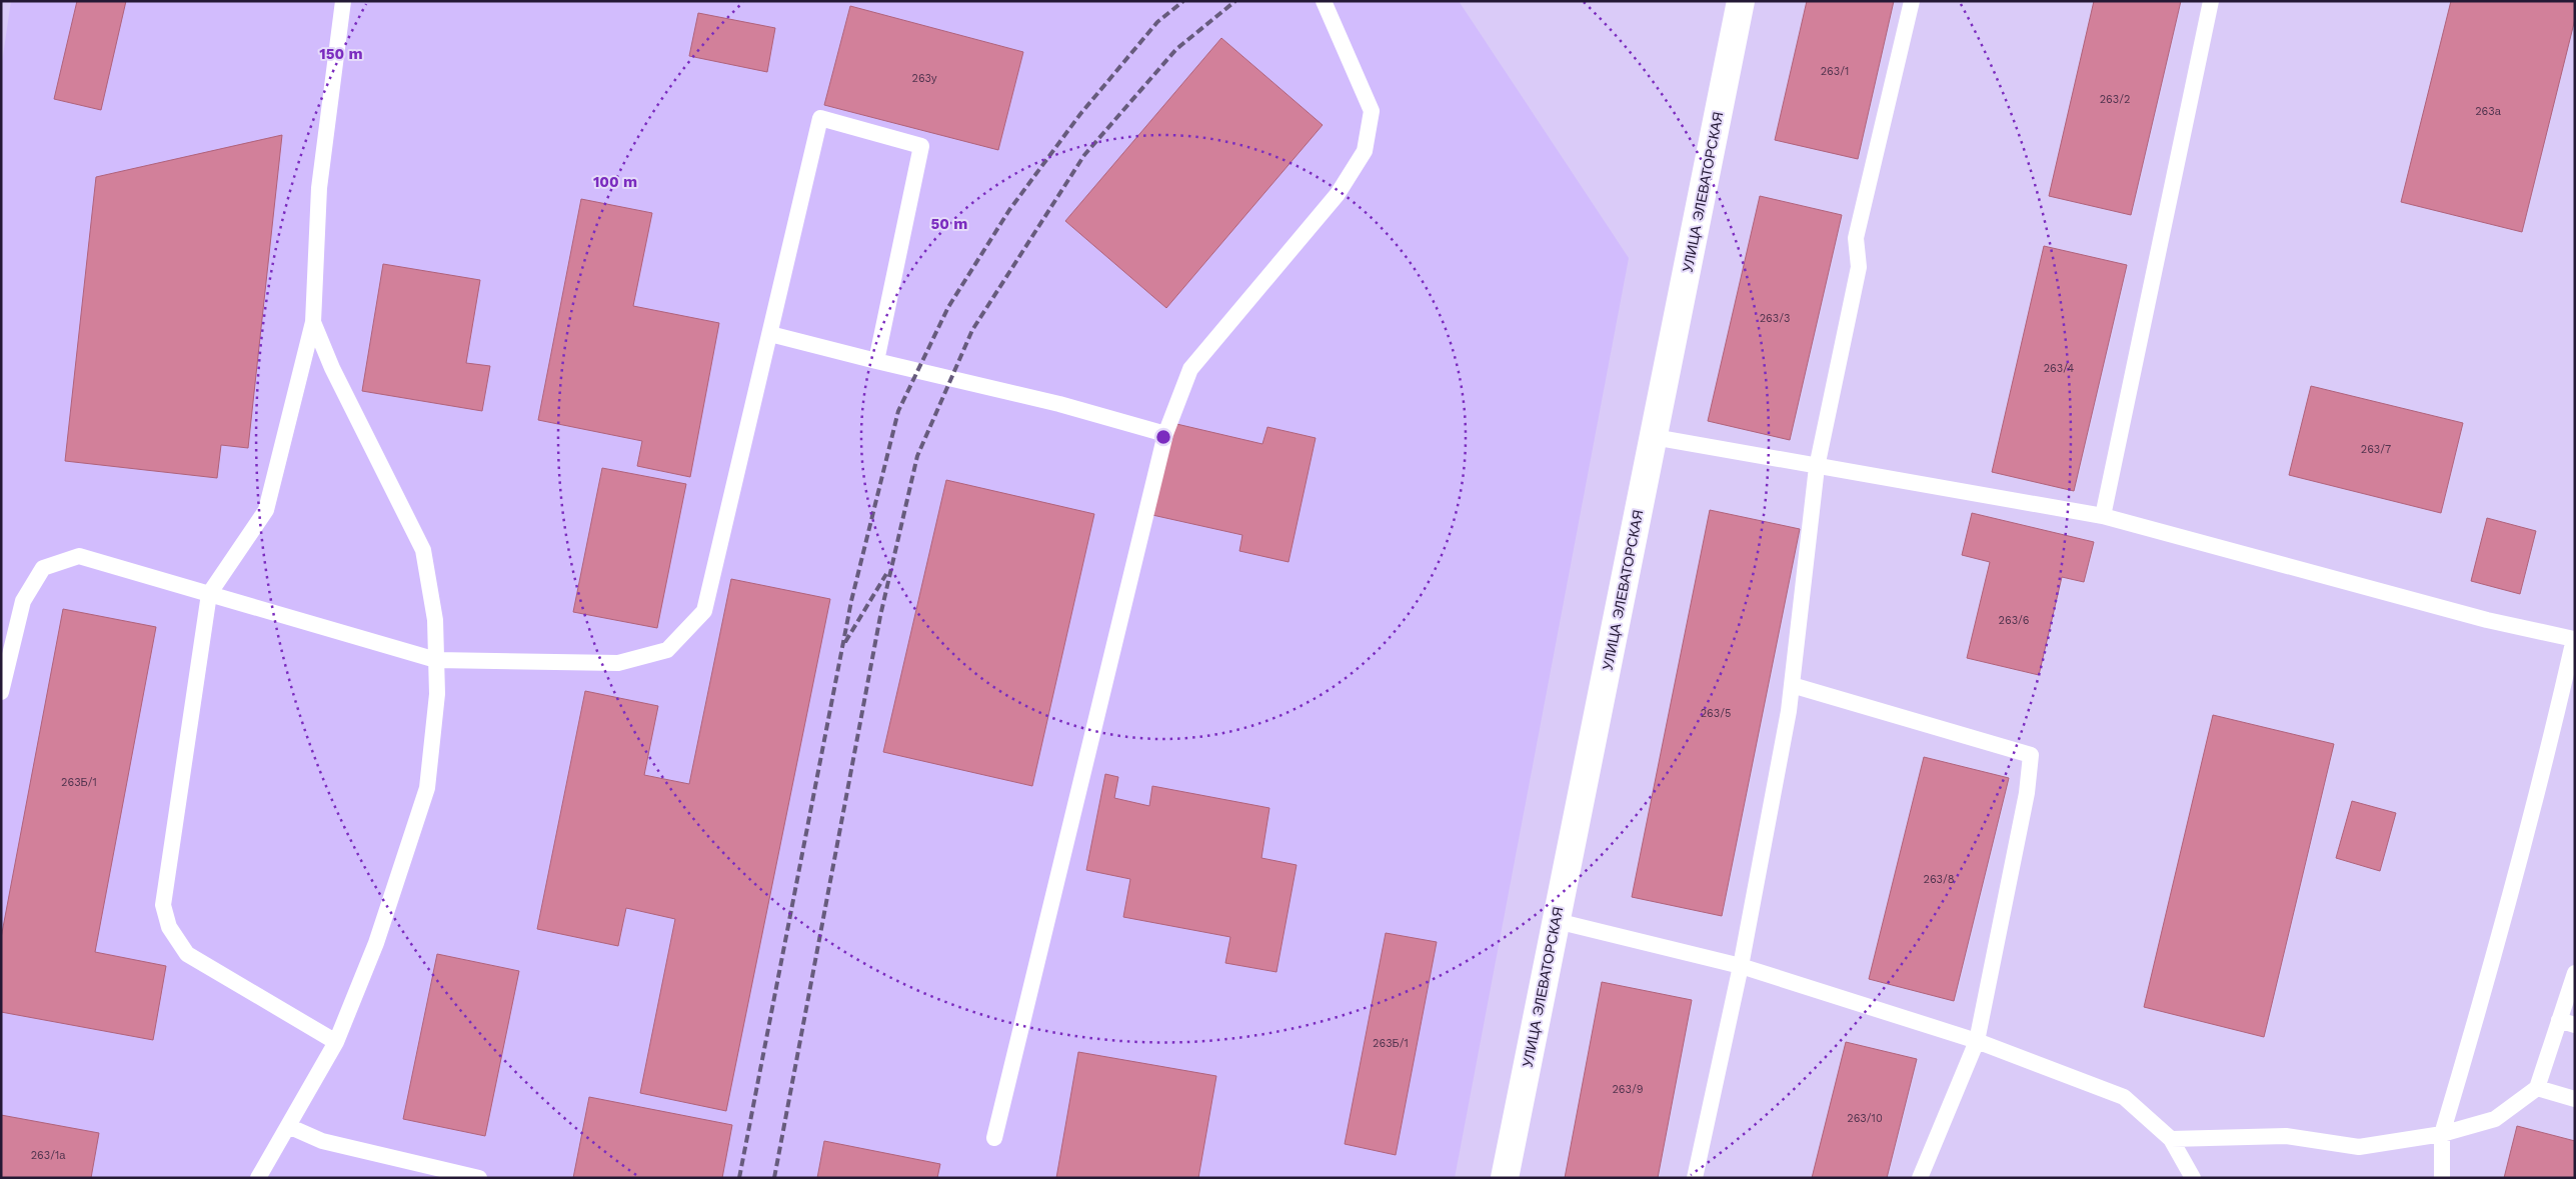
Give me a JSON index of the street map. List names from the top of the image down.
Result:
{
  "streets": {
    "street": ["УЛИЦА ЭЛЕВАТОРСКАЯ"]
  },
  "house_numbers": [
    "263/1",
    "263у",
    "263/2",
    "263а",
    "263/3",
    "263/4",
    "263/7",
    "263/6",
    "263/5",
    "263Б/1",
    "263/8",
    "263Б/1",
    "263/9",
    "263/10",
    "263/1а"
  ],
  "rings": ["150 m", "100 m", "50 m"]
}
